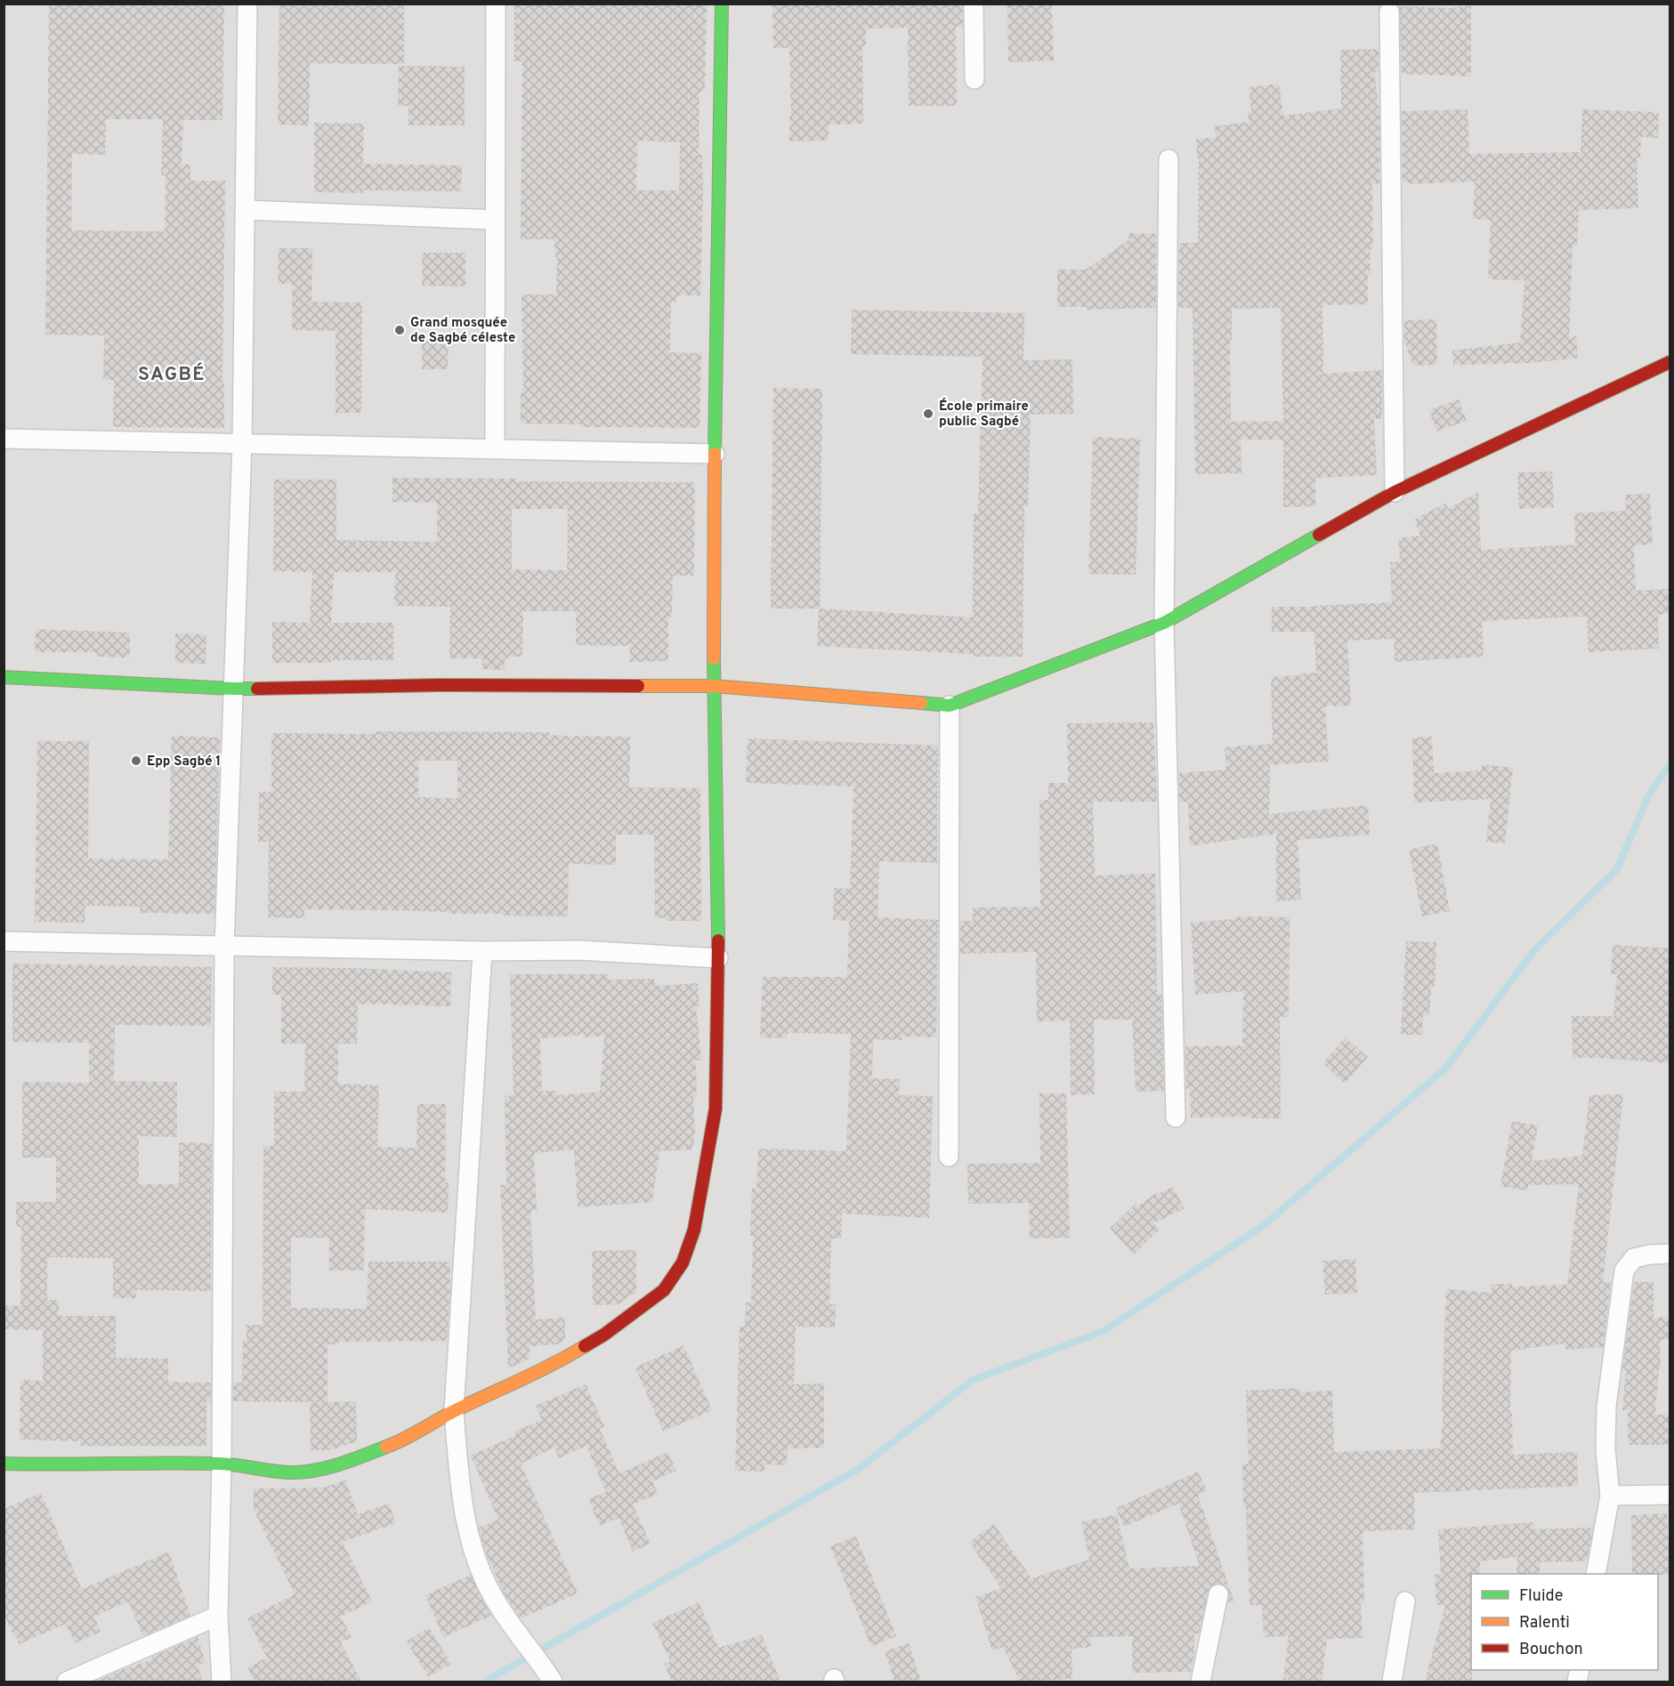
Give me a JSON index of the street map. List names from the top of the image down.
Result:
{
  "districts": ["SAGBÉ"],
  "places": ["Grand mosquée de Sagbé céleste", "École primaire public Sagbé", "Epp Sagbé 1"],
  "legend": ["Fluide", "Ralenti", "Bouchon"]
}
